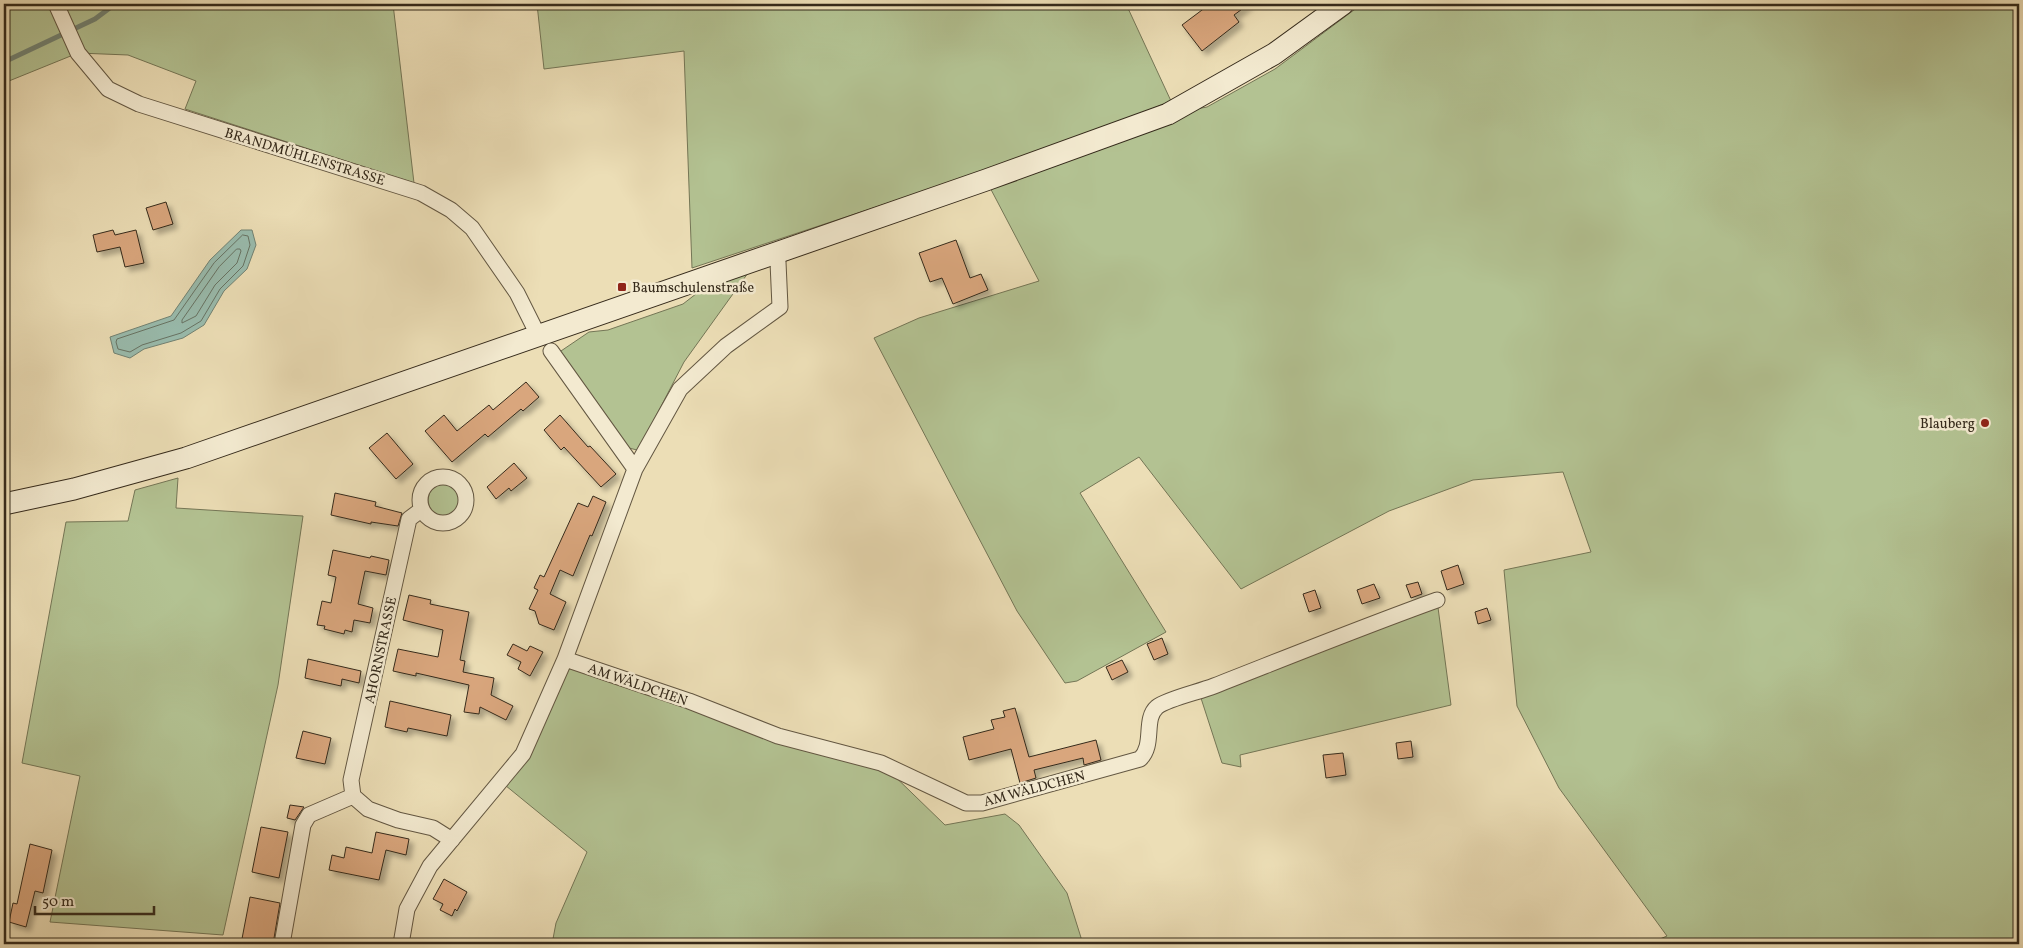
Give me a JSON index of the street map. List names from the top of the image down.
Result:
{
  "streets": {
    "street": ["BRANDMÜHLENSTRASSE", "AHORNSTRASSE", "AM WÄLDCHEN"]
  },
  "places": {
    "transit": ["Baumschulenstraße"],
    "other": ["Blauberg"]
  },
  "scale_bar": "50 m"
}
